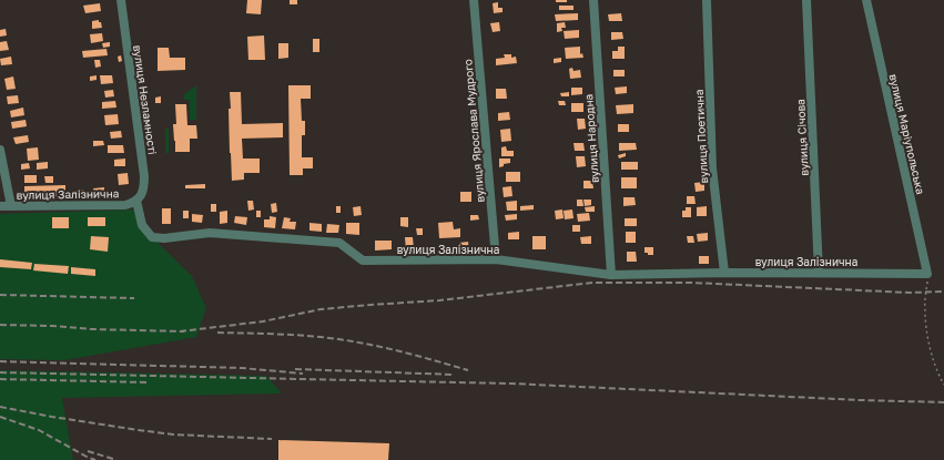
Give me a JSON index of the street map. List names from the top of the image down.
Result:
{
  "streets": {
    "street": [
      "вулиця Незламності",
      "вулиця Ярослава Мудрого",
      "вулиця Маріупольська",
      "вулиця Поетична",
      "вулиця Січова",
      "вулиця Народна",
      "вулиця Залізнична"
    ]
  },
  "crossings": [
    ["вулиця Незламності", "вулиця Залізнична"],
    ["вулиця Ярослава Мудрого", "вулиця Залізнична"],
    ["вулиця Маріупольська", "вулиця Залізнична"],
    ["вулиця Поетична", "вулиця Залізнична"],
    ["вулиця Січова", "вулиця Залізнична"],
    ["вулиця Народна", "вулиця Залізнична"]
  ]
}
